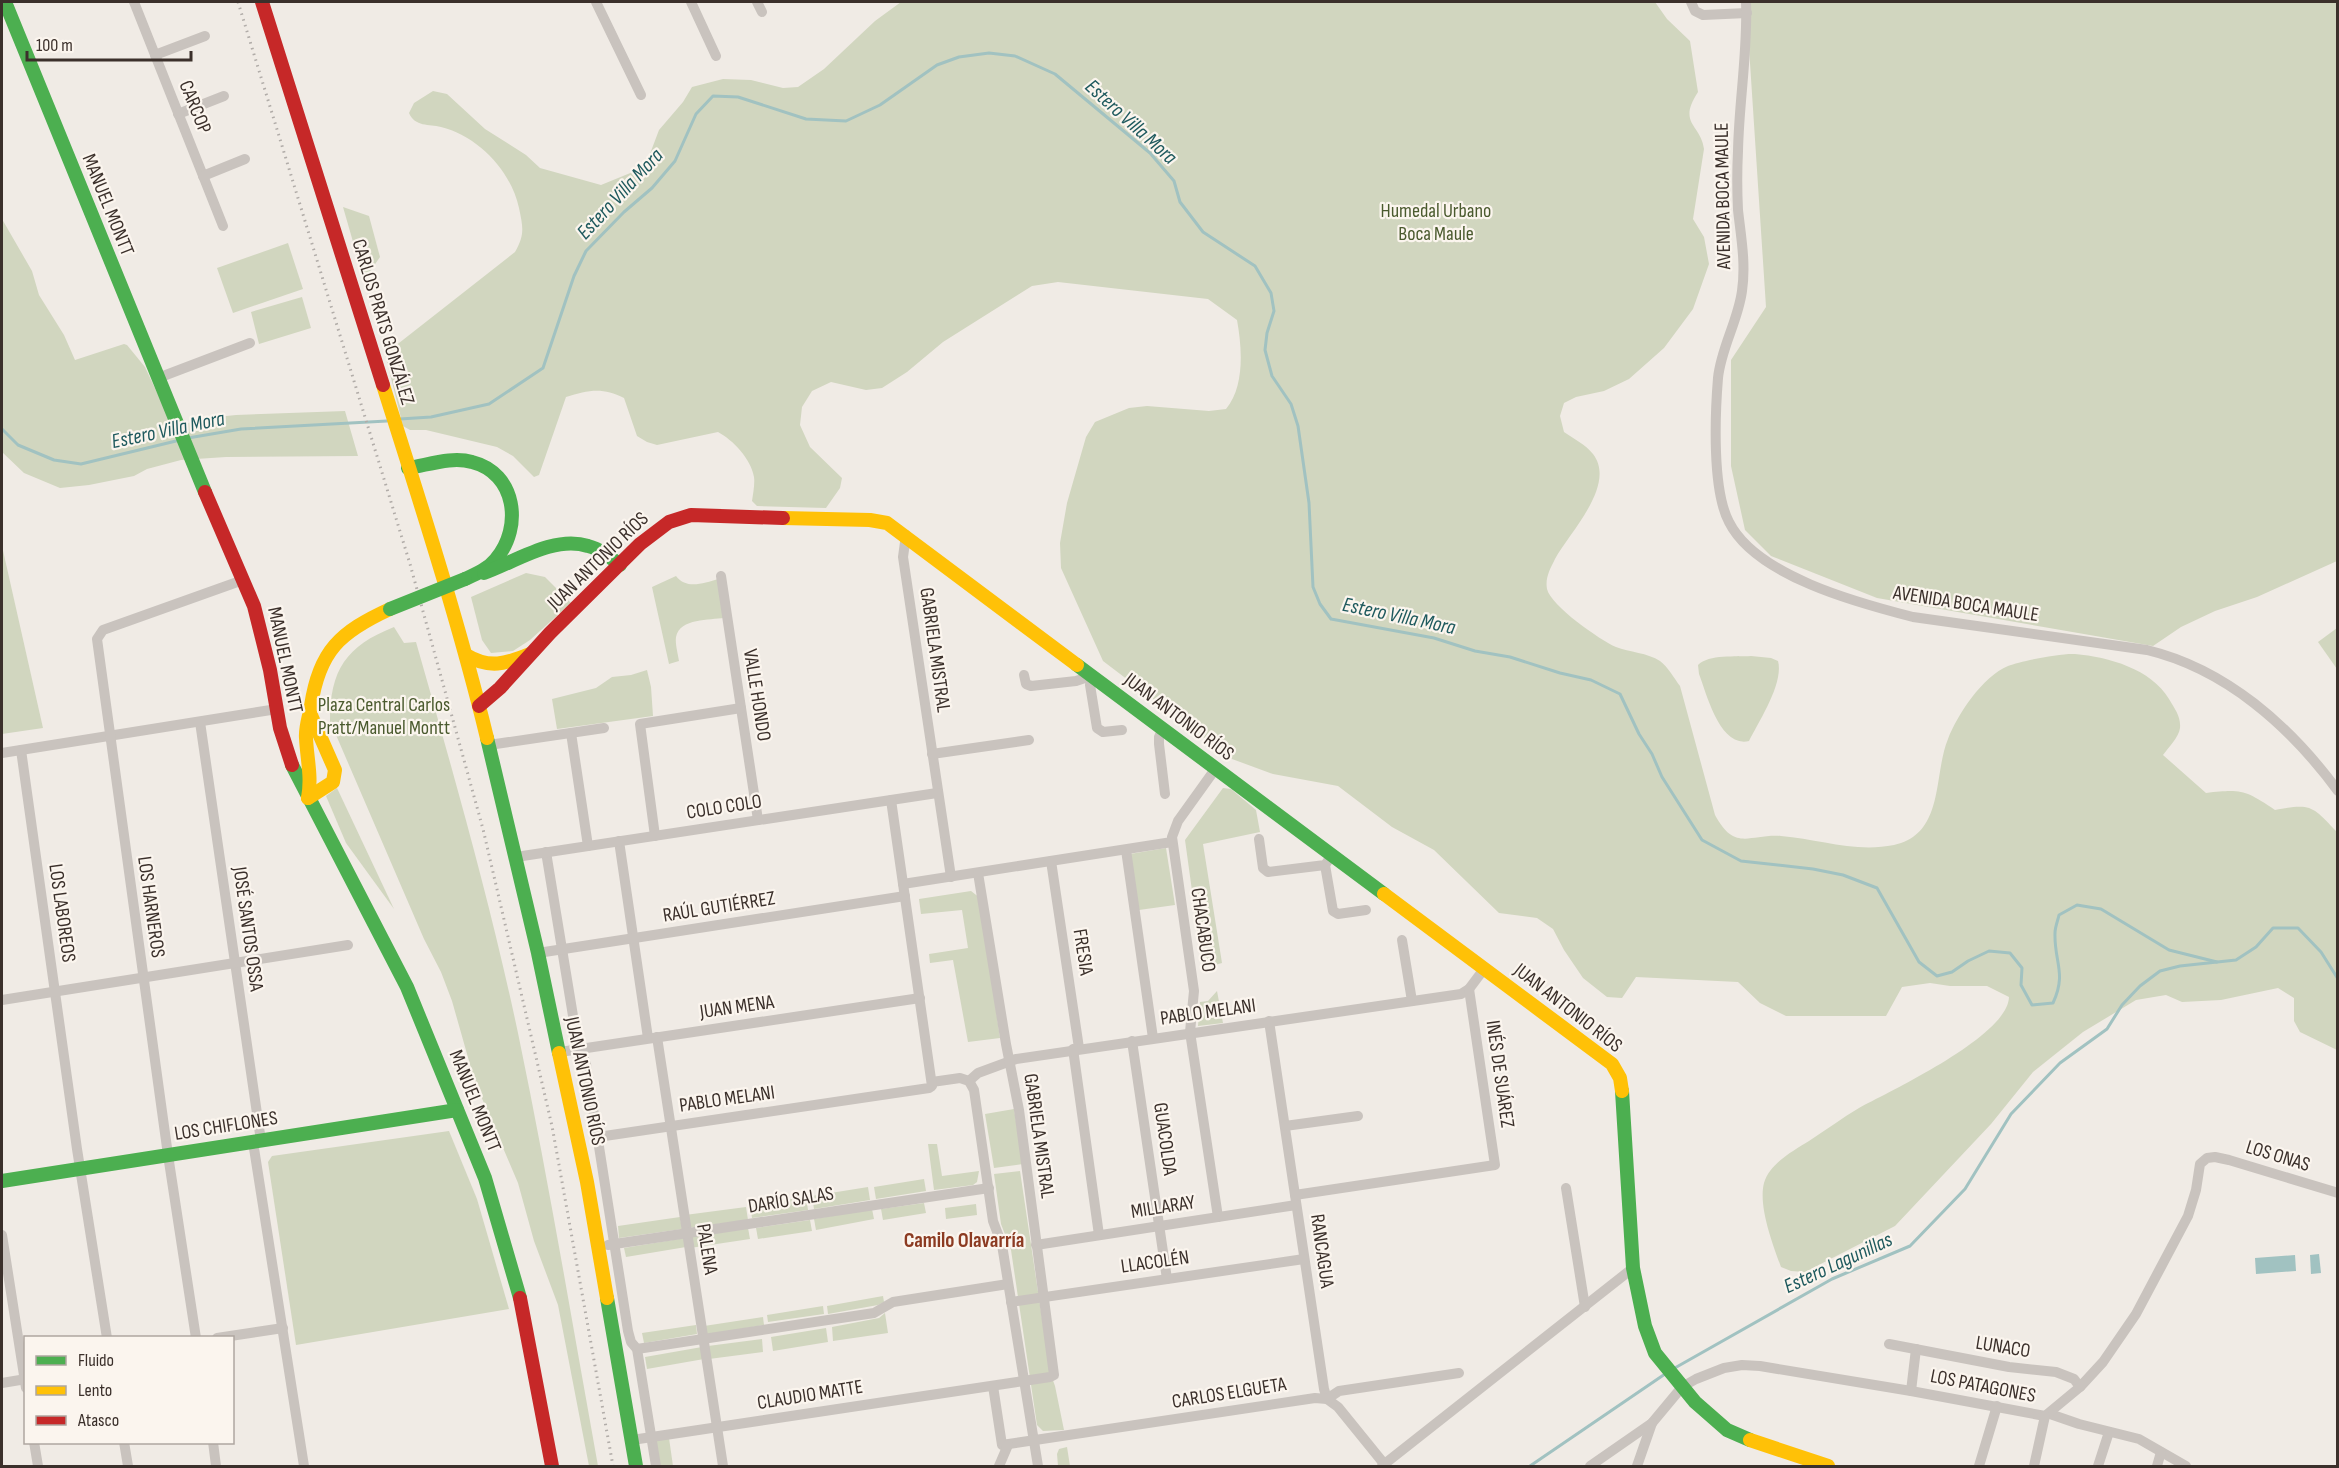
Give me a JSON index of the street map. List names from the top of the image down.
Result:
{
  "streets": {
    "main road": [
      "MANUEL MONTT",
      "CARLOS PRATS GONZÁLEZ",
      "JUAN ANTONIO RÍOS",
      "LOS CHIFLONES"
    ],
    "street": [
      "CARCOP",
      "AVENIDA BOCA MAULE",
      "GABRIELA MISTRAL",
      "VALLE HONDO",
      "COLO COLO",
      "LOS HARNEROS",
      "RAÚL GUTIÉRREZ",
      "LOS LABOREOS",
      "JOSÉ SANTOS OSSA",
      "CHACABUCO",
      "FRESIA",
      "JUAN MENA",
      "PABLO MELANI",
      "INÉS DE SUÁREZ",
      "GUACOLDA",
      "LOS ONAS",
      "DARÍO SALAS",
      "MILLARAY",
      "PALENA",
      "RANCAGUA",
      "LLACOLÉN",
      "LUNACO",
      "LOS PATAGONES",
      "CARLOS ELGUETA",
      "CLAUDIO MATTE"
    ]
  },
  "crossings": [
    ["MANUEL MONTT", "LOS HARNEROS"],
    ["MANUEL MONTT", "LOS CHIFLONES"],
    ["CARLOS PRATS GONZÁLEZ", "JUAN ANTONIO RÍOS"],
    ["JUAN ANTONIO RÍOS", "GABRIELA MISTRAL"],
    ["JUAN ANTONIO RÍOS", "COLO COLO"],
    ["JUAN ANTONIO RÍOS", "RAÚL GUTIÉRREZ"],
    ["JUAN ANTONIO RÍOS", "CHACABUCO"],
    ["JUAN ANTONIO RÍOS", "JUAN MENA"],
    ["JUAN ANTONIO RÍOS", "DARÍO SALAS"],
    ["JUAN ANTONIO RÍOS", "LOS PATAGONES"],
    ["JUAN ANTONIO RÍOS", "CLAUDIO MATTE"],
    ["GABRIELA MISTRAL", "COLO COLO"],
    ["GABRIELA MISTRAL", "PABLO MELANI"],
    ["GABRIELA MISTRAL", "MILLARAY"],
    ["GABRIELA MISTRAL", "LLACOLÉN"],
    ["GABRIELA MISTRAL", "CLAUDIO MATTE"],
    ["VALLE HONDO", "COLO COLO"],
    ["COLO COLO", "PALENA"],
    ["LOS HARNEROS", "LOS CHIFLONES"],
    ["RAÚL GUTIÉRREZ", "PALENA"],
    ["LOS LABOREOS", "LOS CHIFLONES"],
    ["JOSÉ SANTOS OSSA", "LOS CHIFLONES"],
    ["CHACABUCO", "PABLO MELANI"],
    ["CHACABUCO", "MILLARAY"],
    ["FRESIA", "PABLO MELANI"],
    ["FRESIA", "MILLARAY"],
    ["JUAN MENA", "PALENA"],
    ["PABLO MELANI", "INÉS DE SUÁREZ"],
    ["PABLO MELANI", "GUACOLDA"],
    ["PABLO MELANI", "PALENA"],
    ["PABLO MELANI", "RANCAGUA"],
    ["INÉS DE SUÁREZ", "MILLARAY"],
    ["GUACOLDA", "MILLARAY"],
    ["GUACOLDA", "LLACOLÉN"],
    ["LOS ONAS", "LOS PATAGONES"],
    ["DARÍO SALAS", "PALENA"],
    ["MILLARAY", "RANCAGUA"],
    ["PALENA", "CLAUDIO MATTE"],
    ["RANCAGUA", "LLACOLÉN"],
    ["RANCAGUA", "CARLOS ELGUETA"],
    ["LUNACO", "LOS PATAGONES"]
  ],
  "districts": ["Camilo Olavarría"],
  "water": ["Estero Villa Mora", "Estero Lagunillas"],
  "parks": ["Humedal Urbano Boca Maule", "Plaza Central Carlos Pratt/Manuel Montt"],
  "legend": ["Fluido", "Lento", "Atasco"],
  "scale_bar": "100 m"
}
